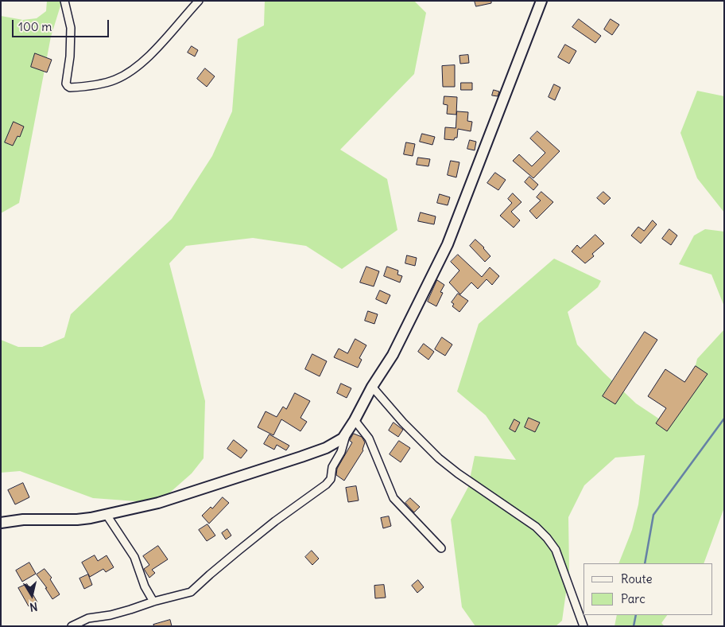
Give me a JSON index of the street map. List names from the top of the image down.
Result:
{
  "legend": ["Route", "Parc"],
  "scale_bar": "100 m",
  "north": "bottom"
}
